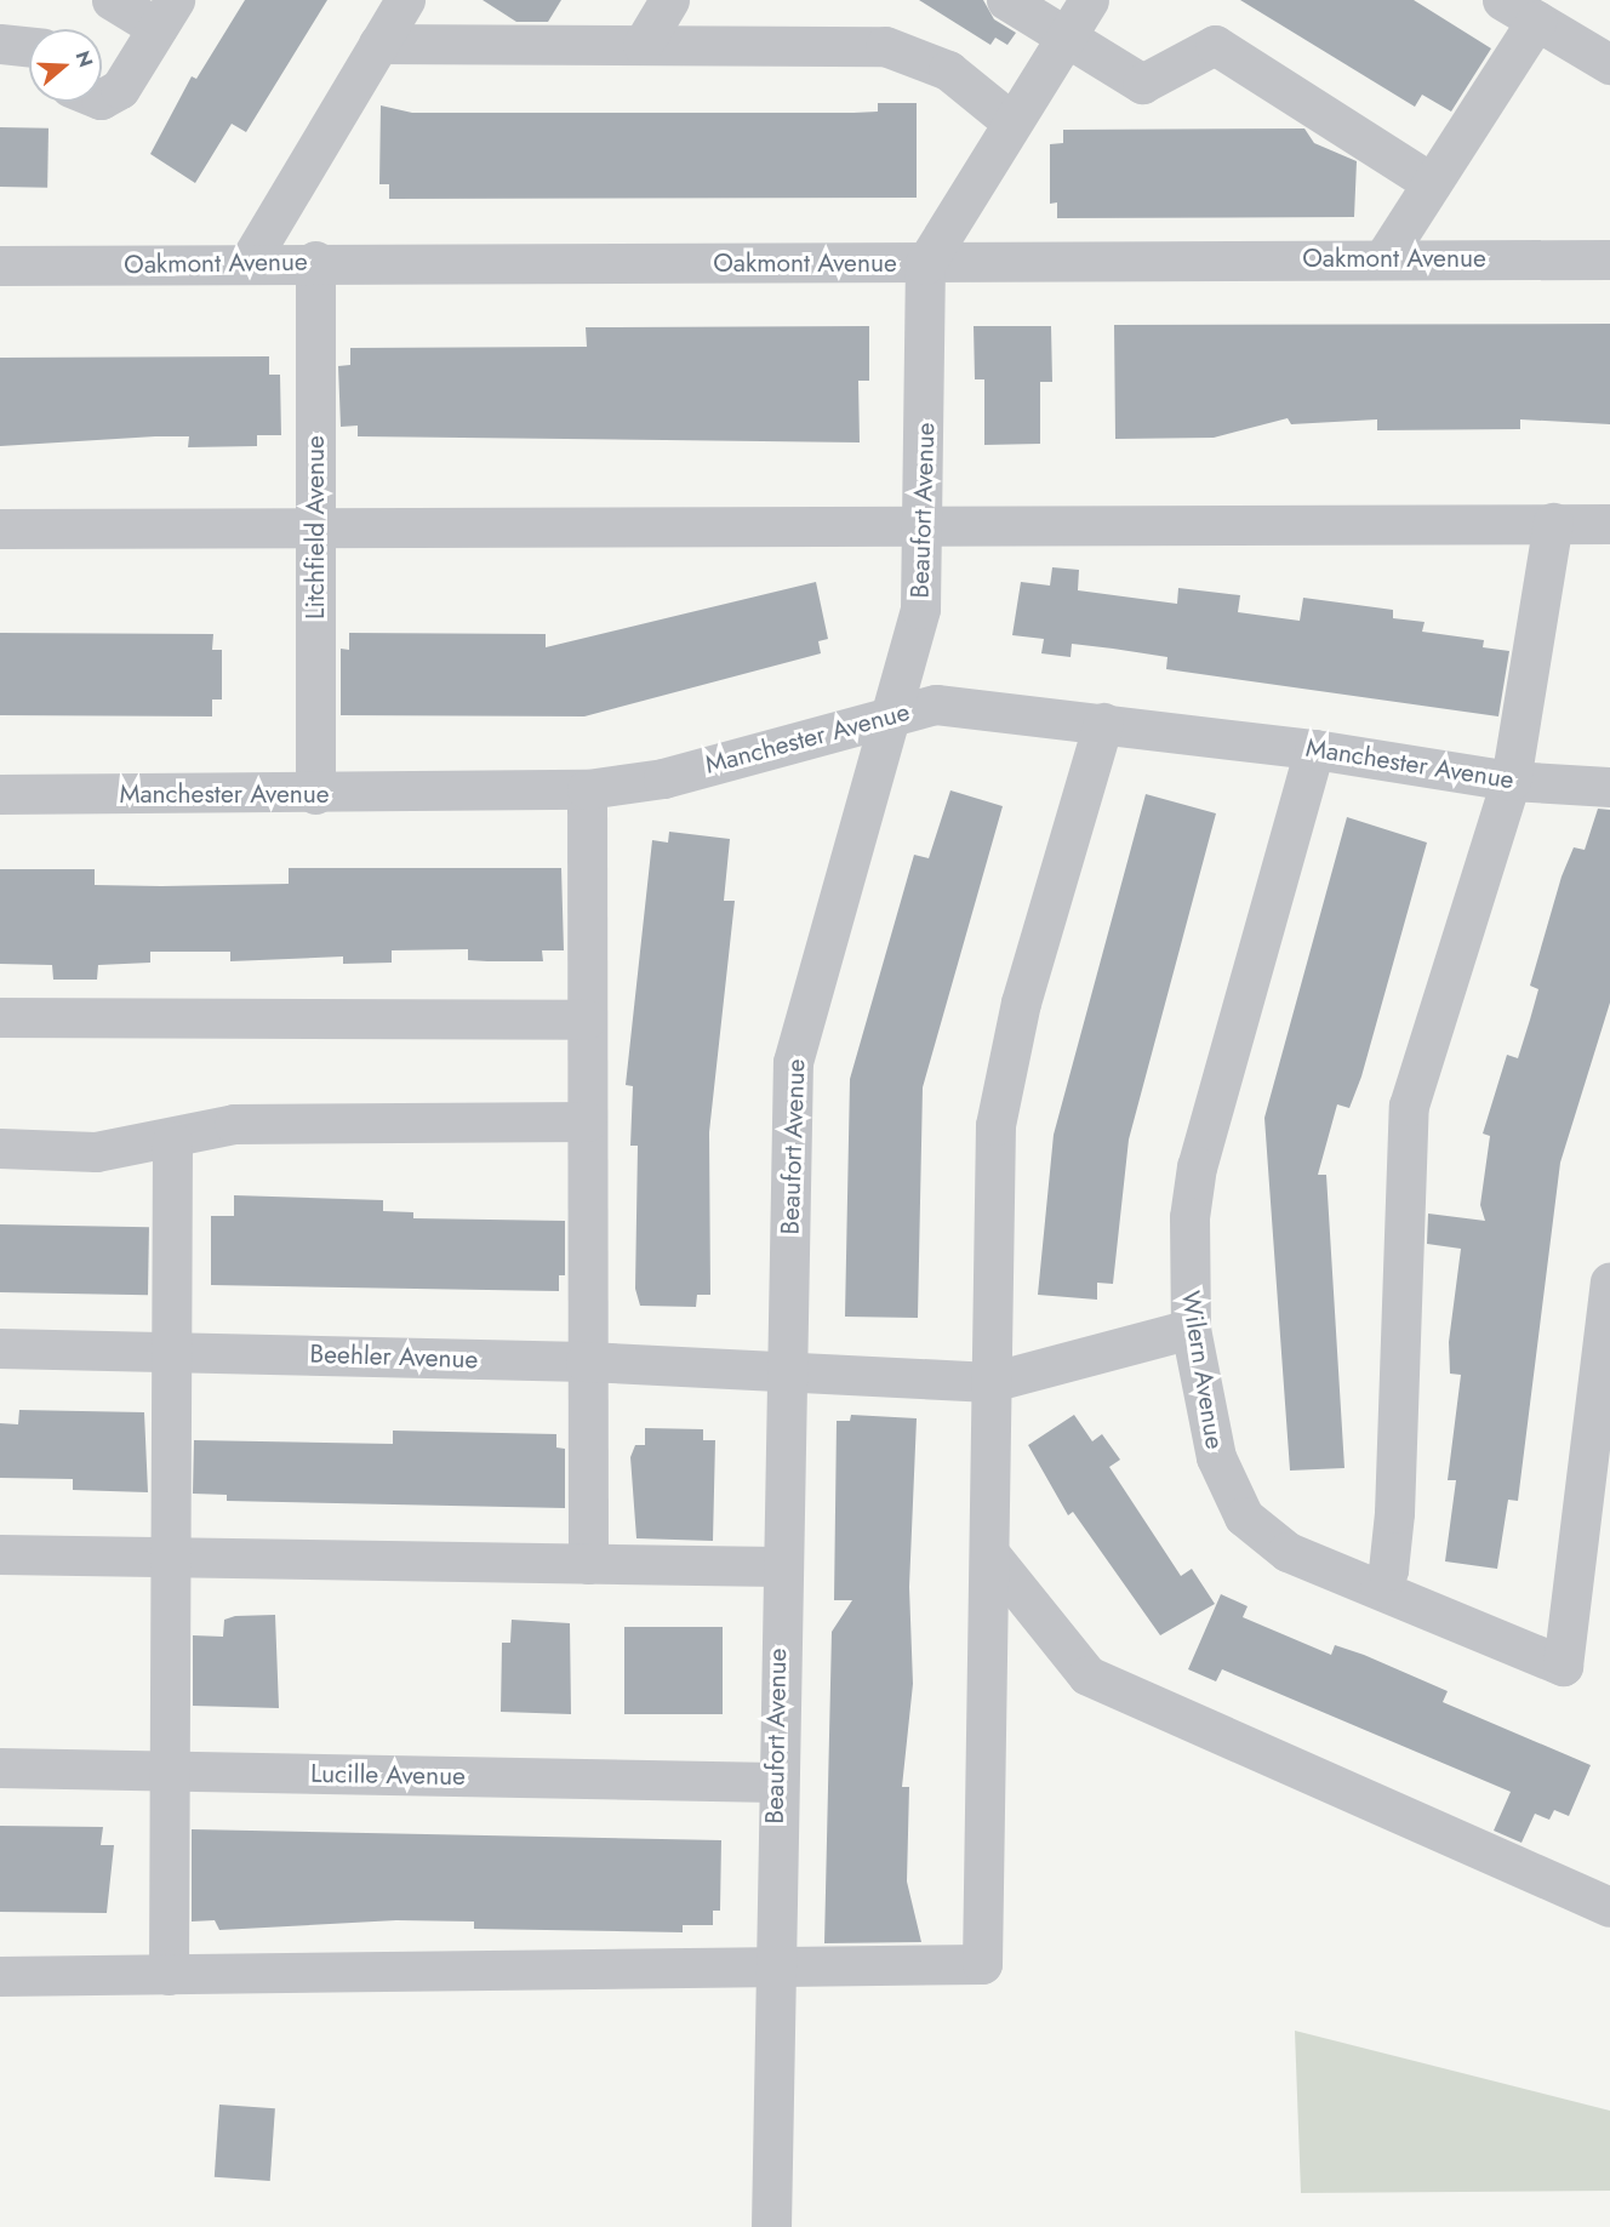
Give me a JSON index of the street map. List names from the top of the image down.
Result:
{
  "streets": {
    "street": [
      "Oakmont Avenue",
      "Beaufort Avenue",
      "Litchfield Avenue",
      "Manchester Avenue",
      "Beehler Avenue",
      "Wilern Avenue",
      "Lucille Avenue"
    ]
  },
  "crossings": [
    ["Oakmont Avenue", "Beaufort Avenue"],
    ["Oakmont Avenue", "Litchfield Avenue"],
    ["Beaufort Avenue", "Manchester Avenue"],
    ["Beaufort Avenue", "Beehler Avenue"],
    ["Beaufort Avenue", "Lucille Avenue"],
    ["Litchfield Avenue", "Manchester Avenue"],
    ["Manchester Avenue", "Wilern Avenue"],
    ["Beehler Avenue", "Wilern Avenue"]
  ],
  "north": "right"
}
